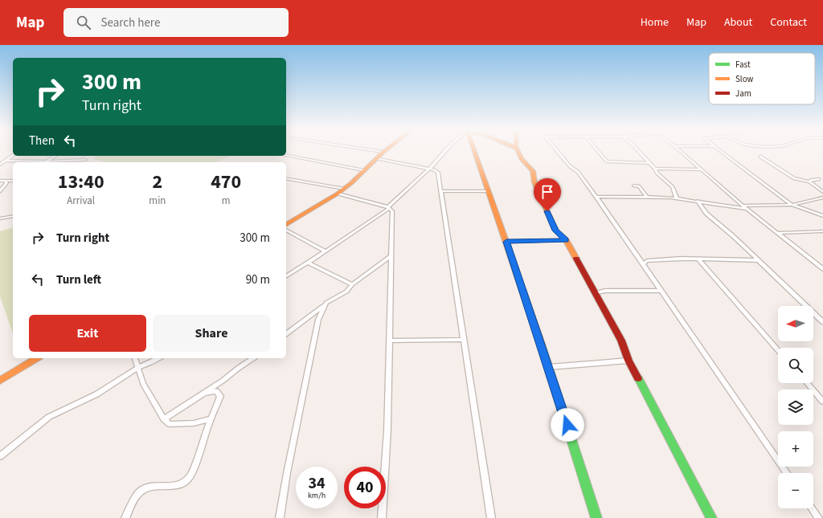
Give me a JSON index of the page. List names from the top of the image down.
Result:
{
  "legend": ["Fast", "Slow", "Jam"],
  "north": "left",
  "page": {
    "header": "Map",
    "search": "Search here",
    "nav": [
      "Home",
      "Map",
      "About",
      "Contact"
    ],
    "turn": ["300 m", "Turn right"],
    "then": "Then",
    "eta": [
      "13:40",
      "Arrival",
      "2",
      "min",
      "470",
      "m"
    ],
    "list": [
      {
        "name": "Turn right",
        "value": "300 m"
      },
      {
        "name": "Turn left",
        "value": "90 m"
      }
    ],
    "map_buttons": ["+", "−"],
    "buttons": ["Exit", "Share"],
    "speed": "34 km/h",
    "limit": "40"
  }
}
